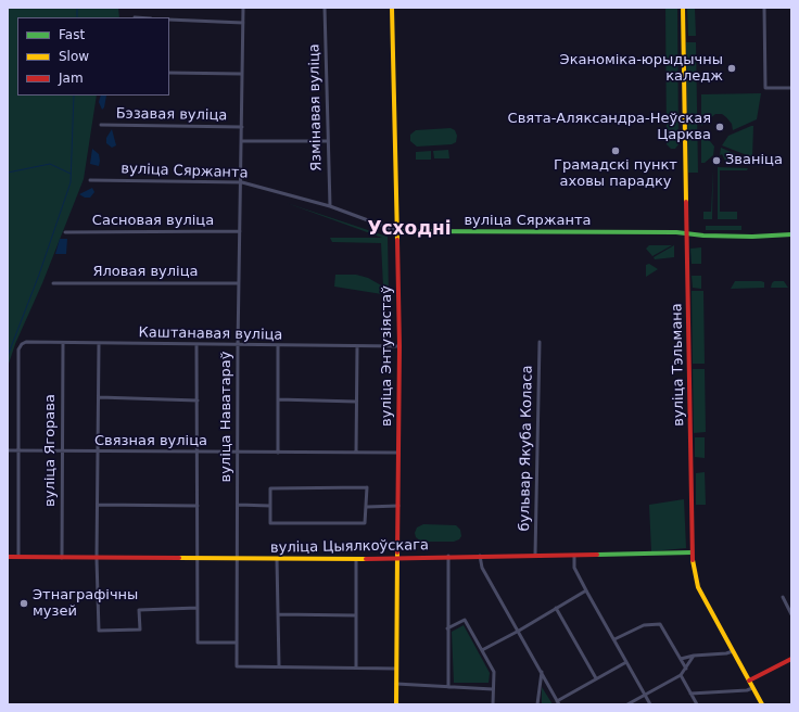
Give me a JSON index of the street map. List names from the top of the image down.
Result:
{
  "streets": {
    "main road": [
      "вуліца Сяржанта",
      "вуліца Энтузіястаў",
      "вуліца Тэльмана",
      "вуліца Цыялкоўскага"
    ],
    "street": [
      "Язмінавая вуліца",
      "Бэзавая вуліца",
      "Сасновая вуліца",
      "Яловая вуліца",
      "Каштанавая вуліца",
      "вуліца Наватараў",
      "Связная вуліца",
      "бульвар Якуба Коласа",
      "вуліца Ягорава"
    ]
  },
  "crossings": [
    ["Язмінавая вуліца", "вуліца Сяржанта"],
    ["Бэзавая вуліца", "вуліца Наватараў"],
    ["вуліца Сяржанта", "вуліца Энтузіястаў"],
    ["вуліца Сяржанта", "вуліца Тэльмана"],
    ["вуліца Сяржанта", "вуліца Наватараў"],
    ["Сасновая вуліца", "вуліца Наватараў"],
    ["Яловая вуліца", "вуліца Наватараў"],
    ["Каштанавая вуліца", "вуліца Энтузіястаў"],
    ["Каштанавая вуліца", "вуліца Наватараў"],
    ["Каштанавая вуліца", "Связная вуліца"],
    ["Каштанавая вуліца", "вуліца Ягорава"],
    ["вуліца Энтузіястаў", "вуліца Наватараў"],
    ["вуліца Энтузіястаў", "Связная вуліца"],
    ["вуліца Энтузіястаў", "вуліца Цыялкоўскага"],
    ["вуліца Тэльмана", "вуліца Цыялкоўскага"],
    ["вуліца Наватараў", "Связная вуліца"],
    ["вуліца Наватараў", "вуліца Цыялкоўскага"],
    ["Связная вуліца", "вуліца Ягорава"],
    ["бульвар Якуба Коласа", "вуліца Цыялкоўскага"],
    ["вуліца Ягорава", "вуліца Цыялкоўскага"]
  ],
  "districts": ["Усходні"],
  "places": [
    "Эканоміка-юрыдычны каледж",
    "Свята-Аляксандра-Неўская Царква",
    "Грамадскі пункт аховы парадку",
    "Званіца",
    "Этнаграфічны музей"
  ],
  "legend": ["Fast", "Slow", "Jam"]
}
